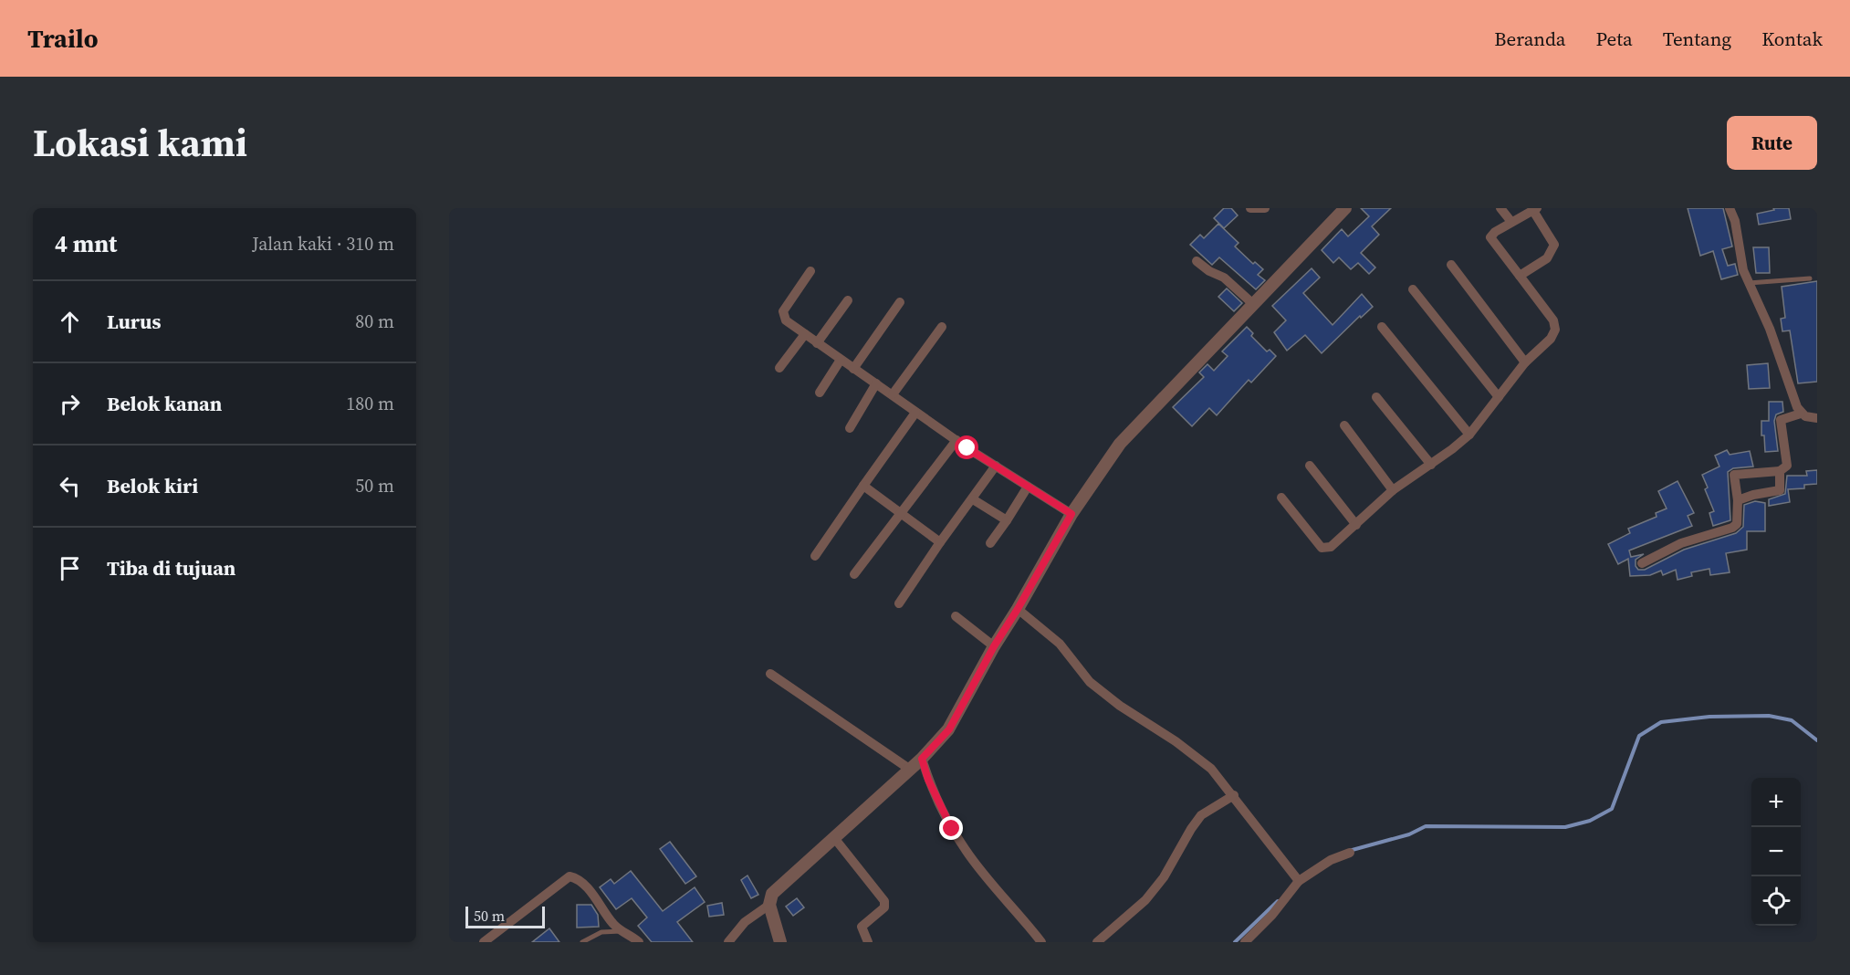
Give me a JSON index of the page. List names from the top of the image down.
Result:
{
  "scale_bar": "50 m",
  "page": {
    "header": "Trailo",
    "nav": [
      "Beranda",
      "Peta",
      "Tentang",
      "Kontak"
    ],
    "title": "Lokasi kami",
    "buttons": "Rute",
    "heading": ["4 mnt", "Jalan kaki · 310 m"],
    "list": [
      ["Lurus", "80 m"],
      ["Belok kanan", "180 m"],
      ["Belok kiri", "50 m"],
      "Tiba di tujuan"
    ],
    "map_buttons": ["+", "−"],
    "scale": "50 m"
  }
}
